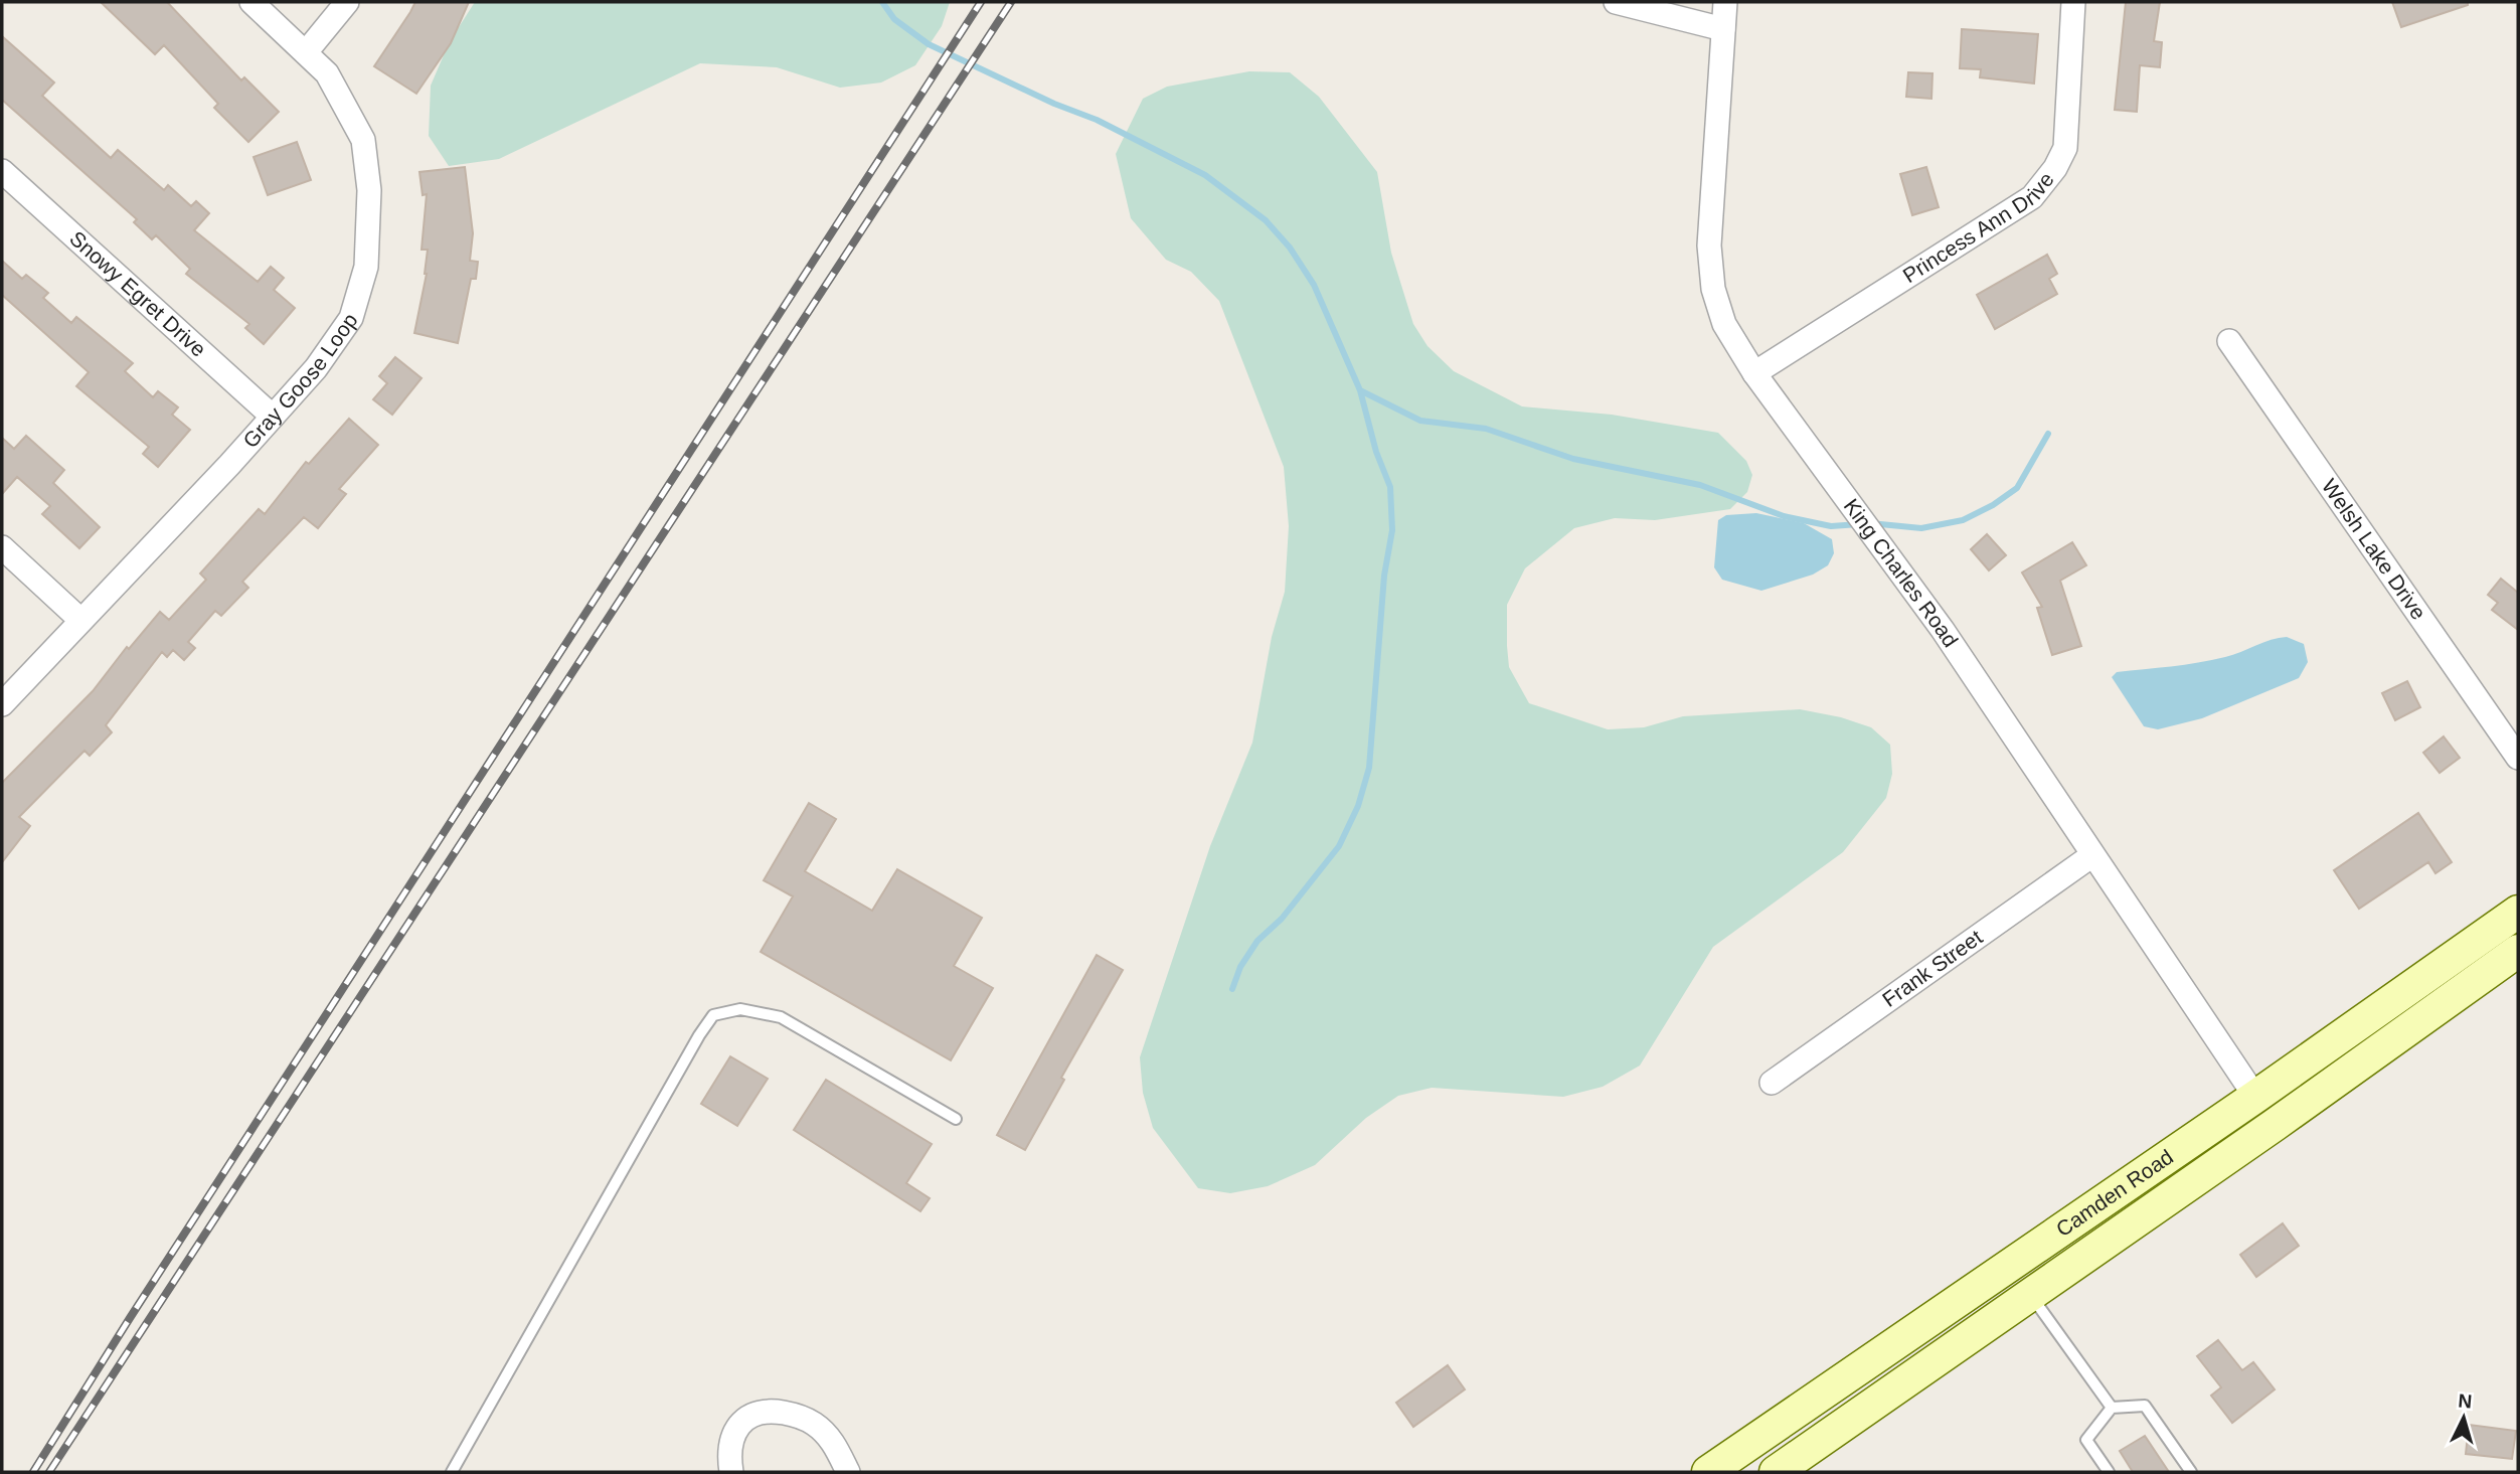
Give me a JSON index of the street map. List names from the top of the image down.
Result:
{
  "streets": {
    "main road": ["Camden Road"],
    "street": [
      "Princess Ann Drive",
      "Snowy Egret Drive",
      "Gray Goose Loop",
      "Welsh Lake Drive",
      "King Charles Road",
      "Frank Street"
    ]
  },
  "crossings": [
    ["Princess Ann Drive", "King Charles Road"],
    ["Snowy Egret Drive", "Gray Goose Loop"],
    ["King Charles Road", "Frank Street"],
    ["King Charles Road", "Camden Road"]
  ],
  "north": "top"
}
